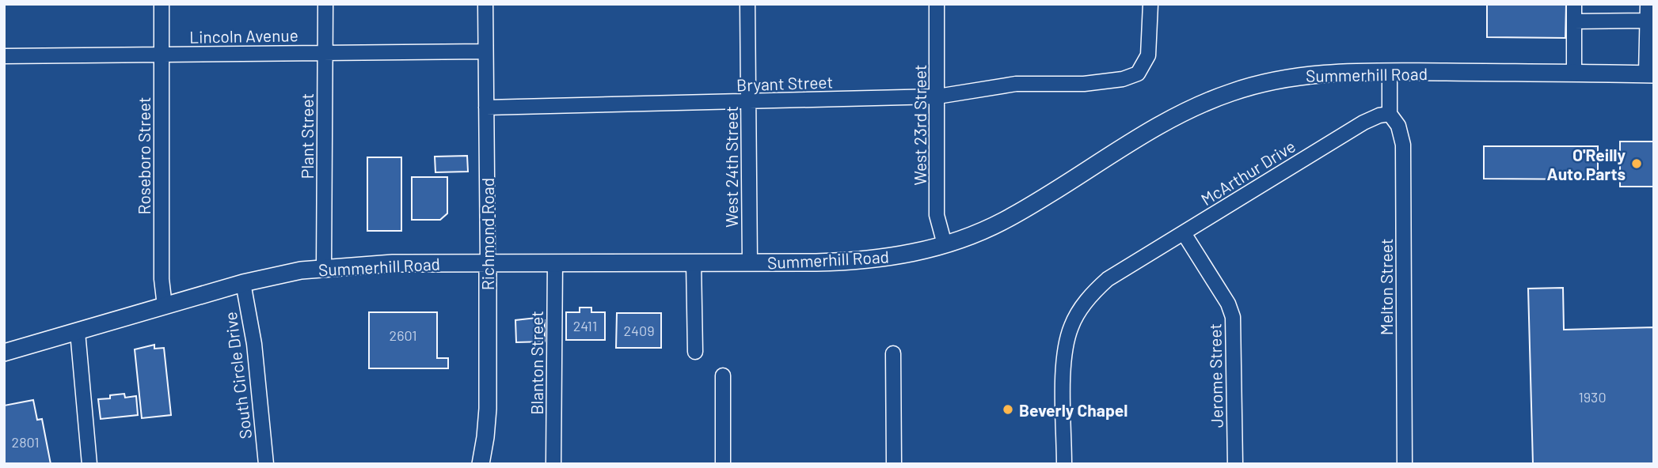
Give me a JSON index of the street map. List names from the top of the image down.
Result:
{
  "streets": {
    "main road": ["Summerhill Road", "Richmond Road"],
    "street": [
      "Lincoln Avenue",
      "Bryant Street",
      "West 23rd Street",
      "Plant Street",
      "Roseboro Street",
      "West 24th Street",
      "McArthur Drive",
      "Melton Street",
      "Blanton Street",
      "South Circle Drive",
      "Jerome Street"
    ]
  },
  "crossings": [
    ["Lincoln Avenue", "Plant Street"],
    ["Lincoln Avenue", "Roseboro Street"],
    ["Lincoln Avenue", "Richmond Road"],
    ["Summerhill Road", "West 23rd Street"],
    ["Summerhill Road", "Plant Street"],
    ["Summerhill Road", "Roseboro Street"],
    ["Summerhill Road", "West 24th Street"],
    ["Summerhill Road", "Richmond Road"],
    ["Summerhill Road", "Blanton Street"],
    ["Summerhill Road", "South Circle Drive"],
    ["Bryant Street", "West 23rd Street"],
    ["Bryant Street", "West 24th Street"],
    ["Bryant Street", "Richmond Road"],
    ["McArthur Drive", "Melton Street"],
    ["McArthur Drive", "Jerome Street"]
  ],
  "places": ["O'Reilly Auto Parts", "Beverly Chapel"],
  "house_numbers": [
    "2411",
    "2409",
    "2601",
    "1930",
    "2801"
  ]
}
